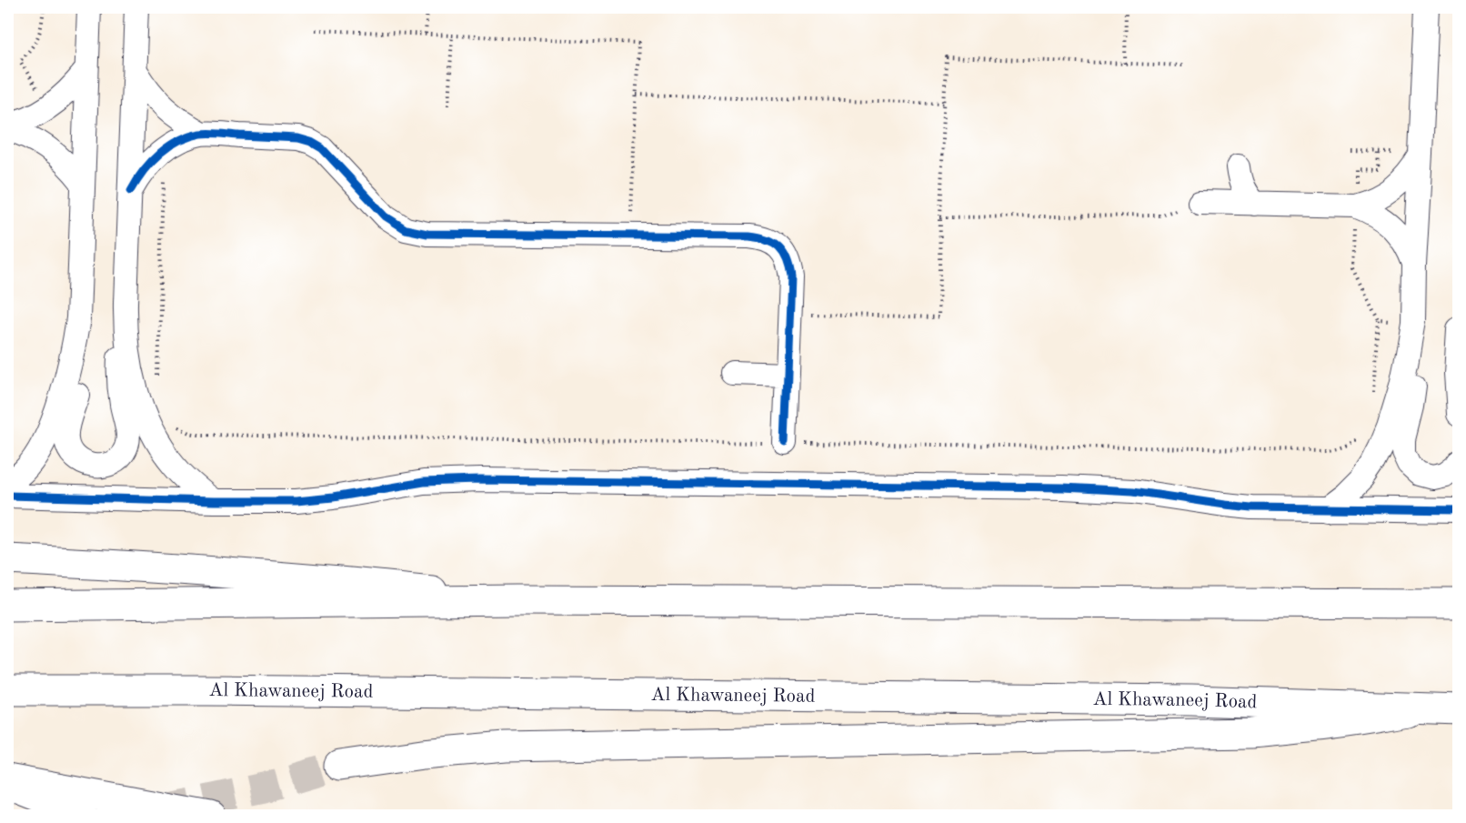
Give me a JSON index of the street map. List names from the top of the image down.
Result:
{
  "streets": {
    "main road": ["Al Khawaneej Road"]
  }
}
